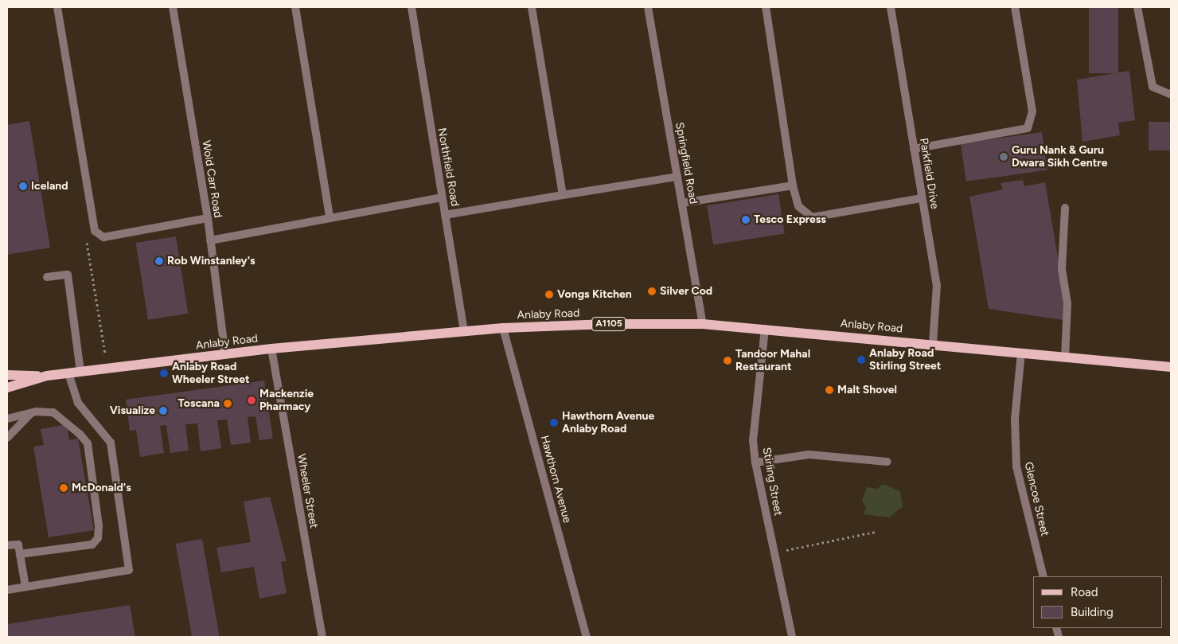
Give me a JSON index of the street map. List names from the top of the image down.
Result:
{
  "streets": {
    "main road": ["Anlaby Road", "A1105"],
    "street": [
      "Springfield Road",
      "Northfield Road",
      "Parkfield Drive",
      "Wold Carr Road",
      "Hawthorn Avenue",
      "Stirling Street",
      "Wheeler Street",
      "Glencoe Street"
    ]
  },
  "crossings": [
    ["Springfield Road", "Anlaby Road"],
    ["Northfield Road", "Anlaby Road"],
    ["Parkfield Drive", "Anlaby Road"],
    ["Wold Carr Road", "Anlaby Road"],
    ["Anlaby Road", "Hawthorn Avenue"],
    ["Anlaby Road", "Stirling Street"],
    ["Anlaby Road", "Wheeler Street"],
    ["Anlaby Road", "Glencoe Street"]
  ],
  "places": [
    "Guru Nank & Guru Dwara Sikh Centre",
    "Iceland",
    "Tesco Express",
    "Rob Winstanley's",
    "Silver Cod",
    "Vongs Kitchen",
    "Anlaby Road Stirling Street",
    "Tandoor Mahal Restaurant",
    "Anlaby Road Wheeler Street",
    "Malt Shovel",
    "Mackenzie Pharmacy",
    "Toscana",
    "Visualize",
    "Hawthorn Avenue Anlaby Road",
    "McDonald's"
  ],
  "legend": ["Road", "Building"]
}
